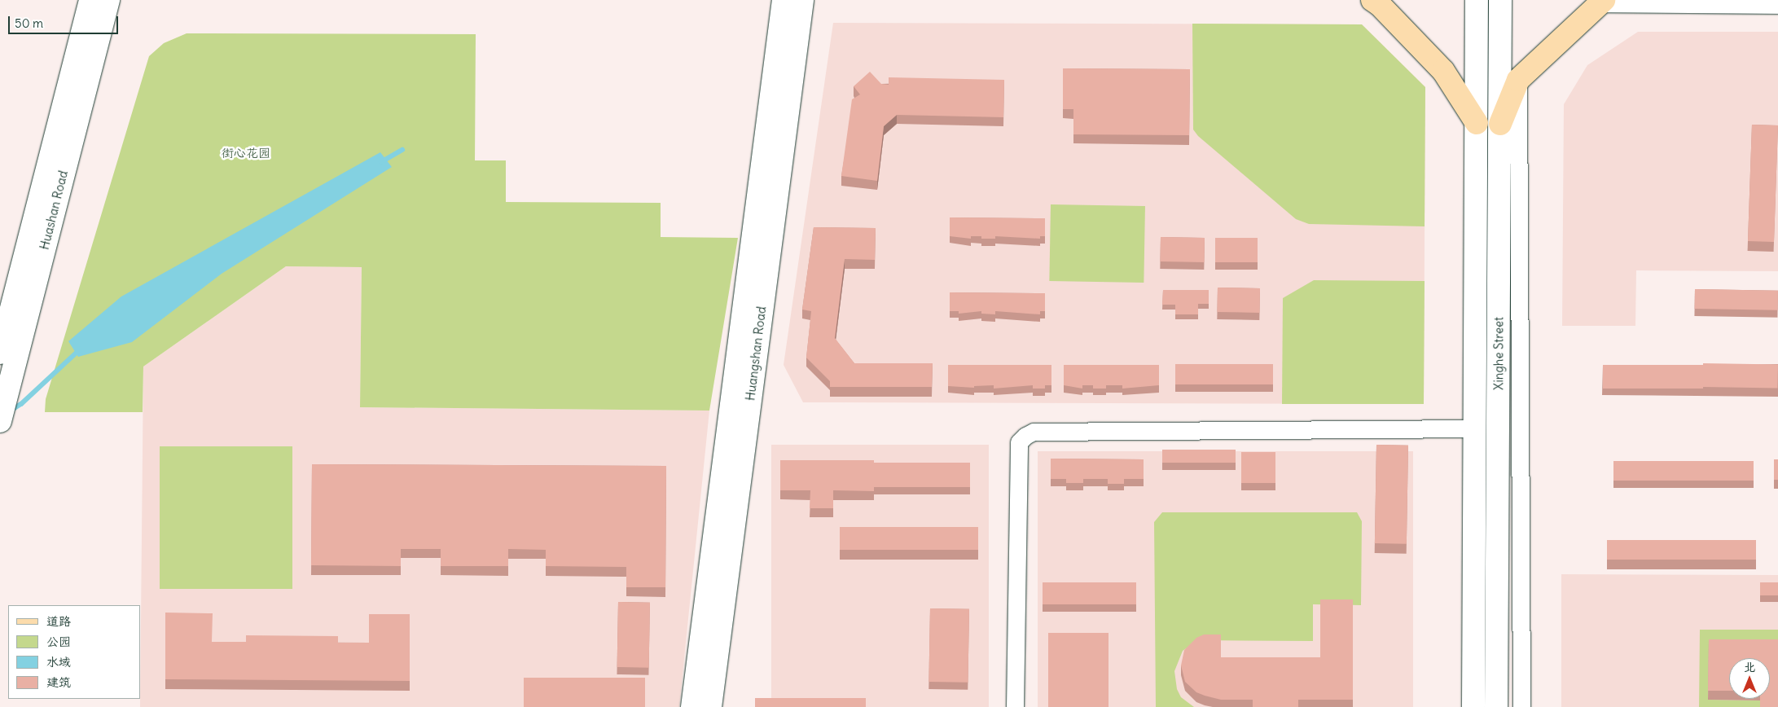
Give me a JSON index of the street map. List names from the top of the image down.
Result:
{
  "streets": {
    "street": ["Huashan Road", "Huangshan Road", "Xinghe Street"]
  },
  "parks": ["街心花园"],
  "legend": [
    "道路",
    "公园",
    "水域",
    "建筑"
  ],
  "scale_bar": "50 m",
  "north": "top"
}
